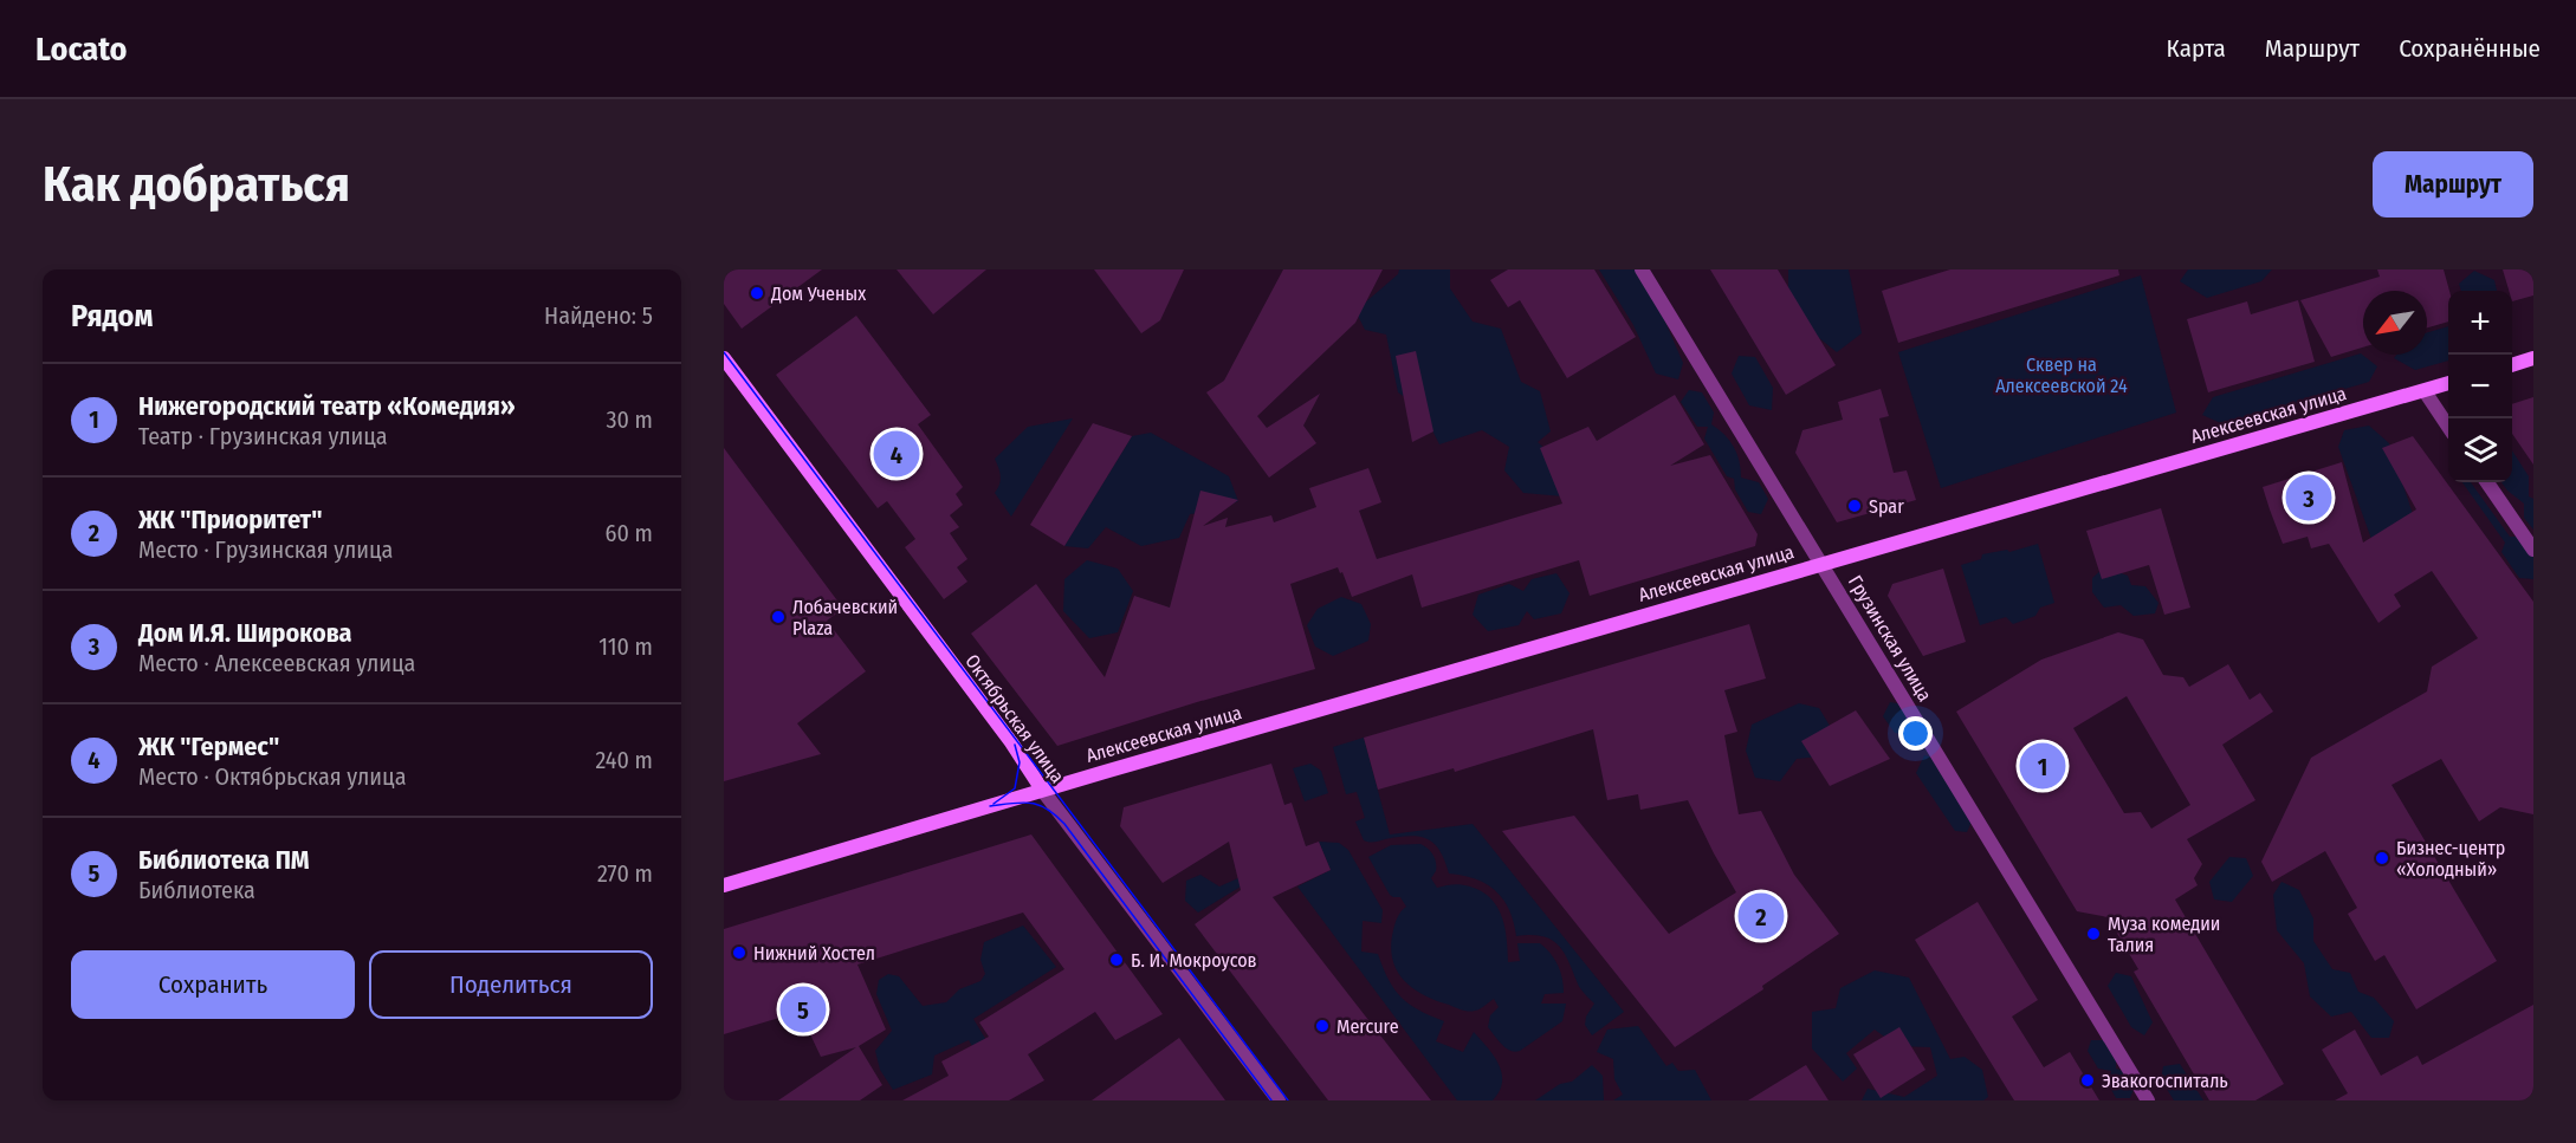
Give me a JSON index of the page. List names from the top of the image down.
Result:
{
  "streets": {
    "street": ["Алексеевская улица", "Грузинская улица", "Октябрьская улица"]
  },
  "crossings": [
    ["Алексеевская улица", "Грузинская улица"],
    ["Алексеевская улица", "Октябрьская улица"]
  ],
  "parks": ["Сквер на Алексеевской 24"],
  "places": [
    "Дом Ученых",
    "Spar",
    "Лобачевский Plaza",
    "Бизнес-центр «Холодный»",
    "Муза комедии Талия",
    "Нижний Хостел",
    "Б. И. Мокроусов",
    "Mercure",
    "Эвакогоспиталь"
  ],
  "north": "bottom left",
  "page": {
    "header": "Locato",
    "nav": ["Карта", "Маршрут", "Сохранённые"],
    "buttons": [
      "Маршрут",
      ["Сохранить", "Поделиться"]
    ],
    "title": "Как добраться",
    "heading": ["Рядом", "Найдено: 5"],
    "map_buttons": ["+", "−"],
    "list": [
      {
        "mark": "1",
        "name": "Нижегородский театр «Комедия»",
        "note": "Театр · Грузинская улица",
        "value": "30 m"
      },
      {
        "mark": "2",
        "name": "ЖК \"Приоритет\"",
        "note": "Место · Грузинская улица",
        "value": "60 m"
      },
      {
        "mark": "3",
        "name": "Дом И.Я. Широкова",
        "note": "Место · Алексеевская улица",
        "value": "110 m"
      },
      {
        "mark": "4",
        "name": "ЖК \"Гермес\"",
        "note": "Место · Октябрьская улица",
        "value": "240 m"
      },
      {
        "mark": "5",
        "name": "Библиотека ПМ",
        "note": "Библиотека",
        "value": "270 m"
      }
    ],
    "pins": [
      "4",
      "3",
      "1",
      "2",
      "5"
    ]
  }
}
